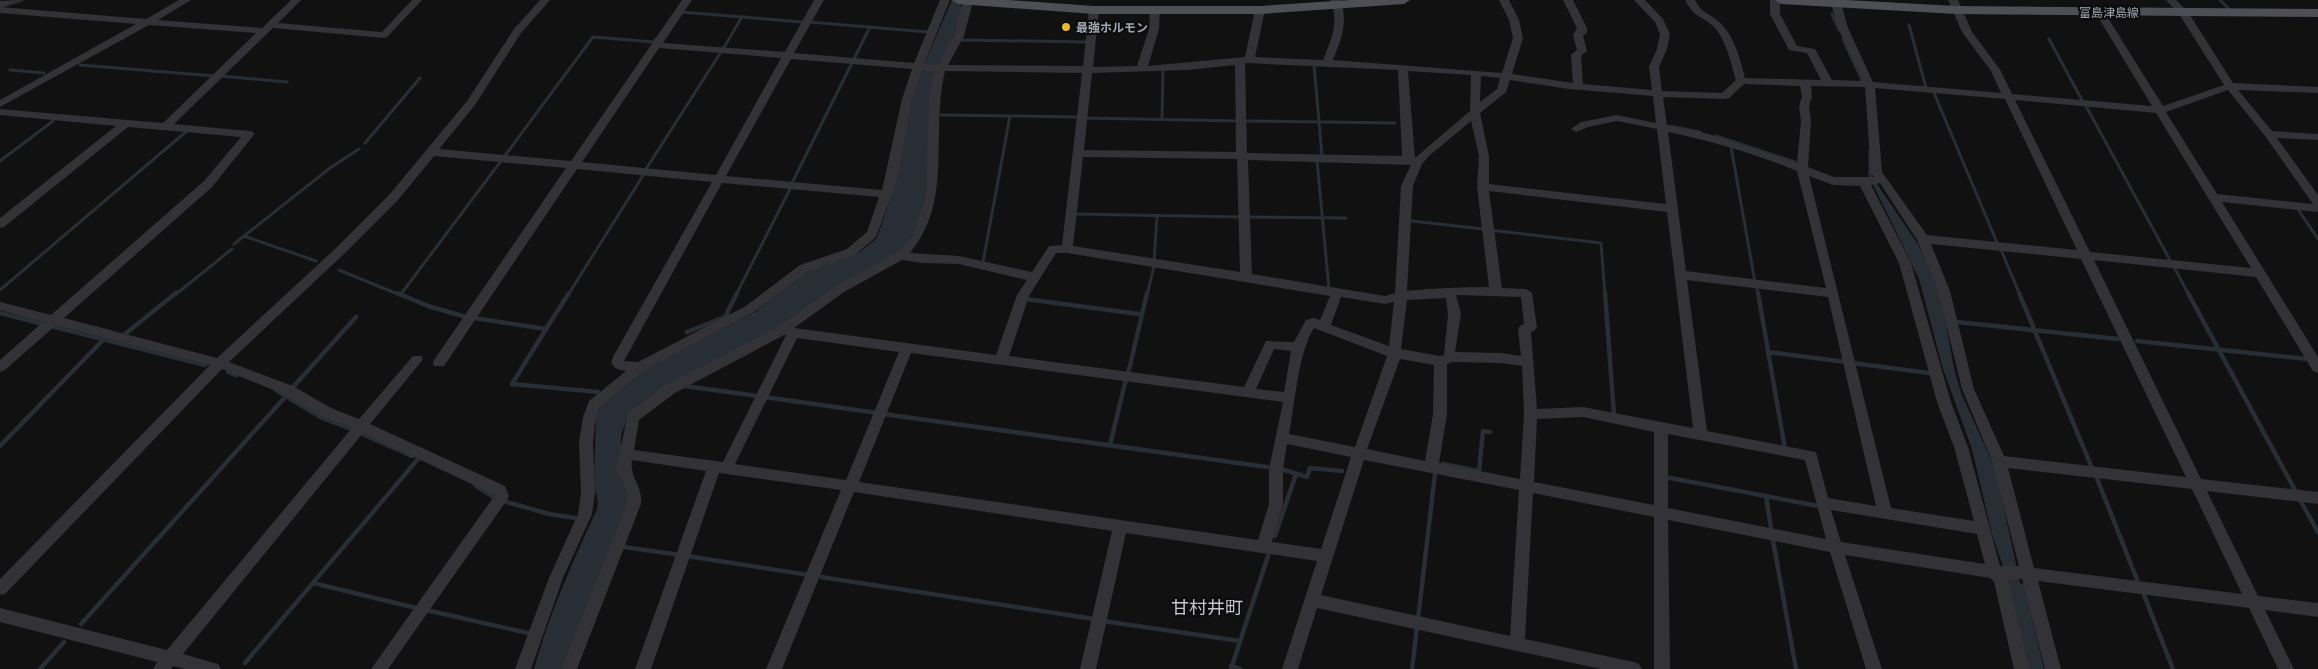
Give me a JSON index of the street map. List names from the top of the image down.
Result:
{
  "streets": {
    "main road": ["富島津島線"]
  },
  "districts": ["甘村井町"],
  "places": ["最強ホルモン"]
}
